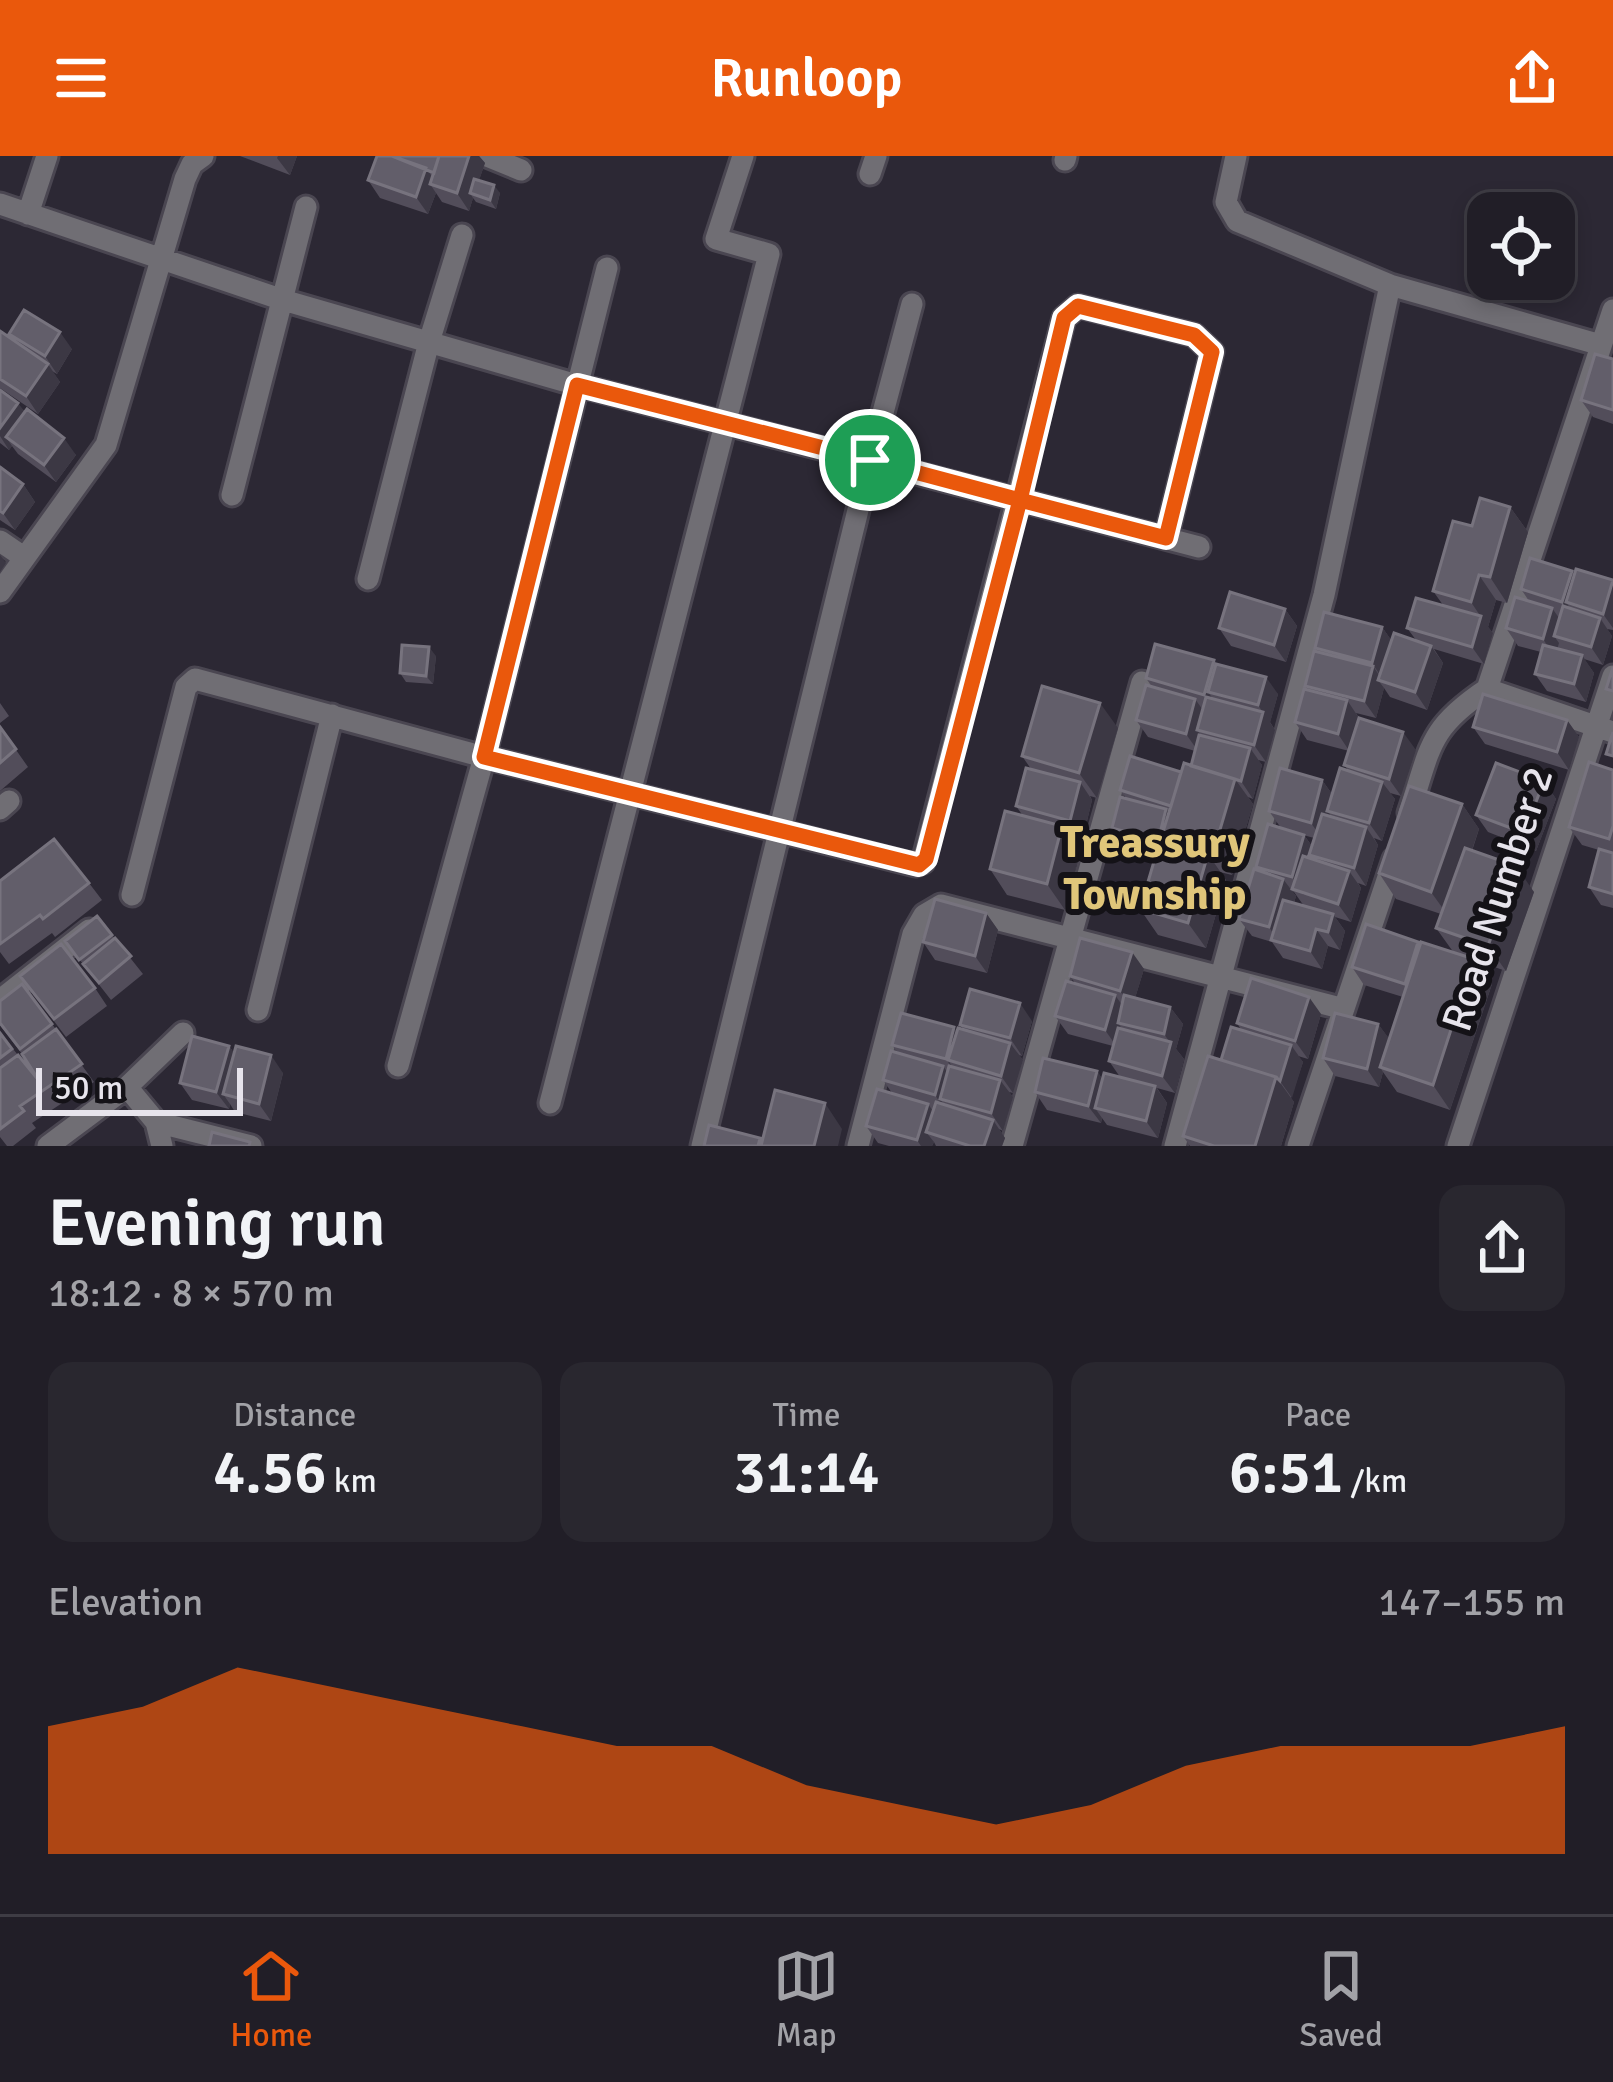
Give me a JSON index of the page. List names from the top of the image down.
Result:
{
  "streets": {
    "street": ["Road Number 2"]
  },
  "districts": ["Treassury Township"],
  "scale_bar": "50 m",
  "page": {
    "header": "Runloop",
    "scale": "50 m",
    "heading": ["Evening run", "18:12 · 8 × 570 m"],
    "stats": [
      ["Distance", "4.56 km"],
      ["Time", "31:14"],
      ["Pace", "6:51 /km"]
    ],
    "chart": ["Elevation", "147–155 m"],
    "tabs": ["Home", "Map", "Saved"]
  }
}
